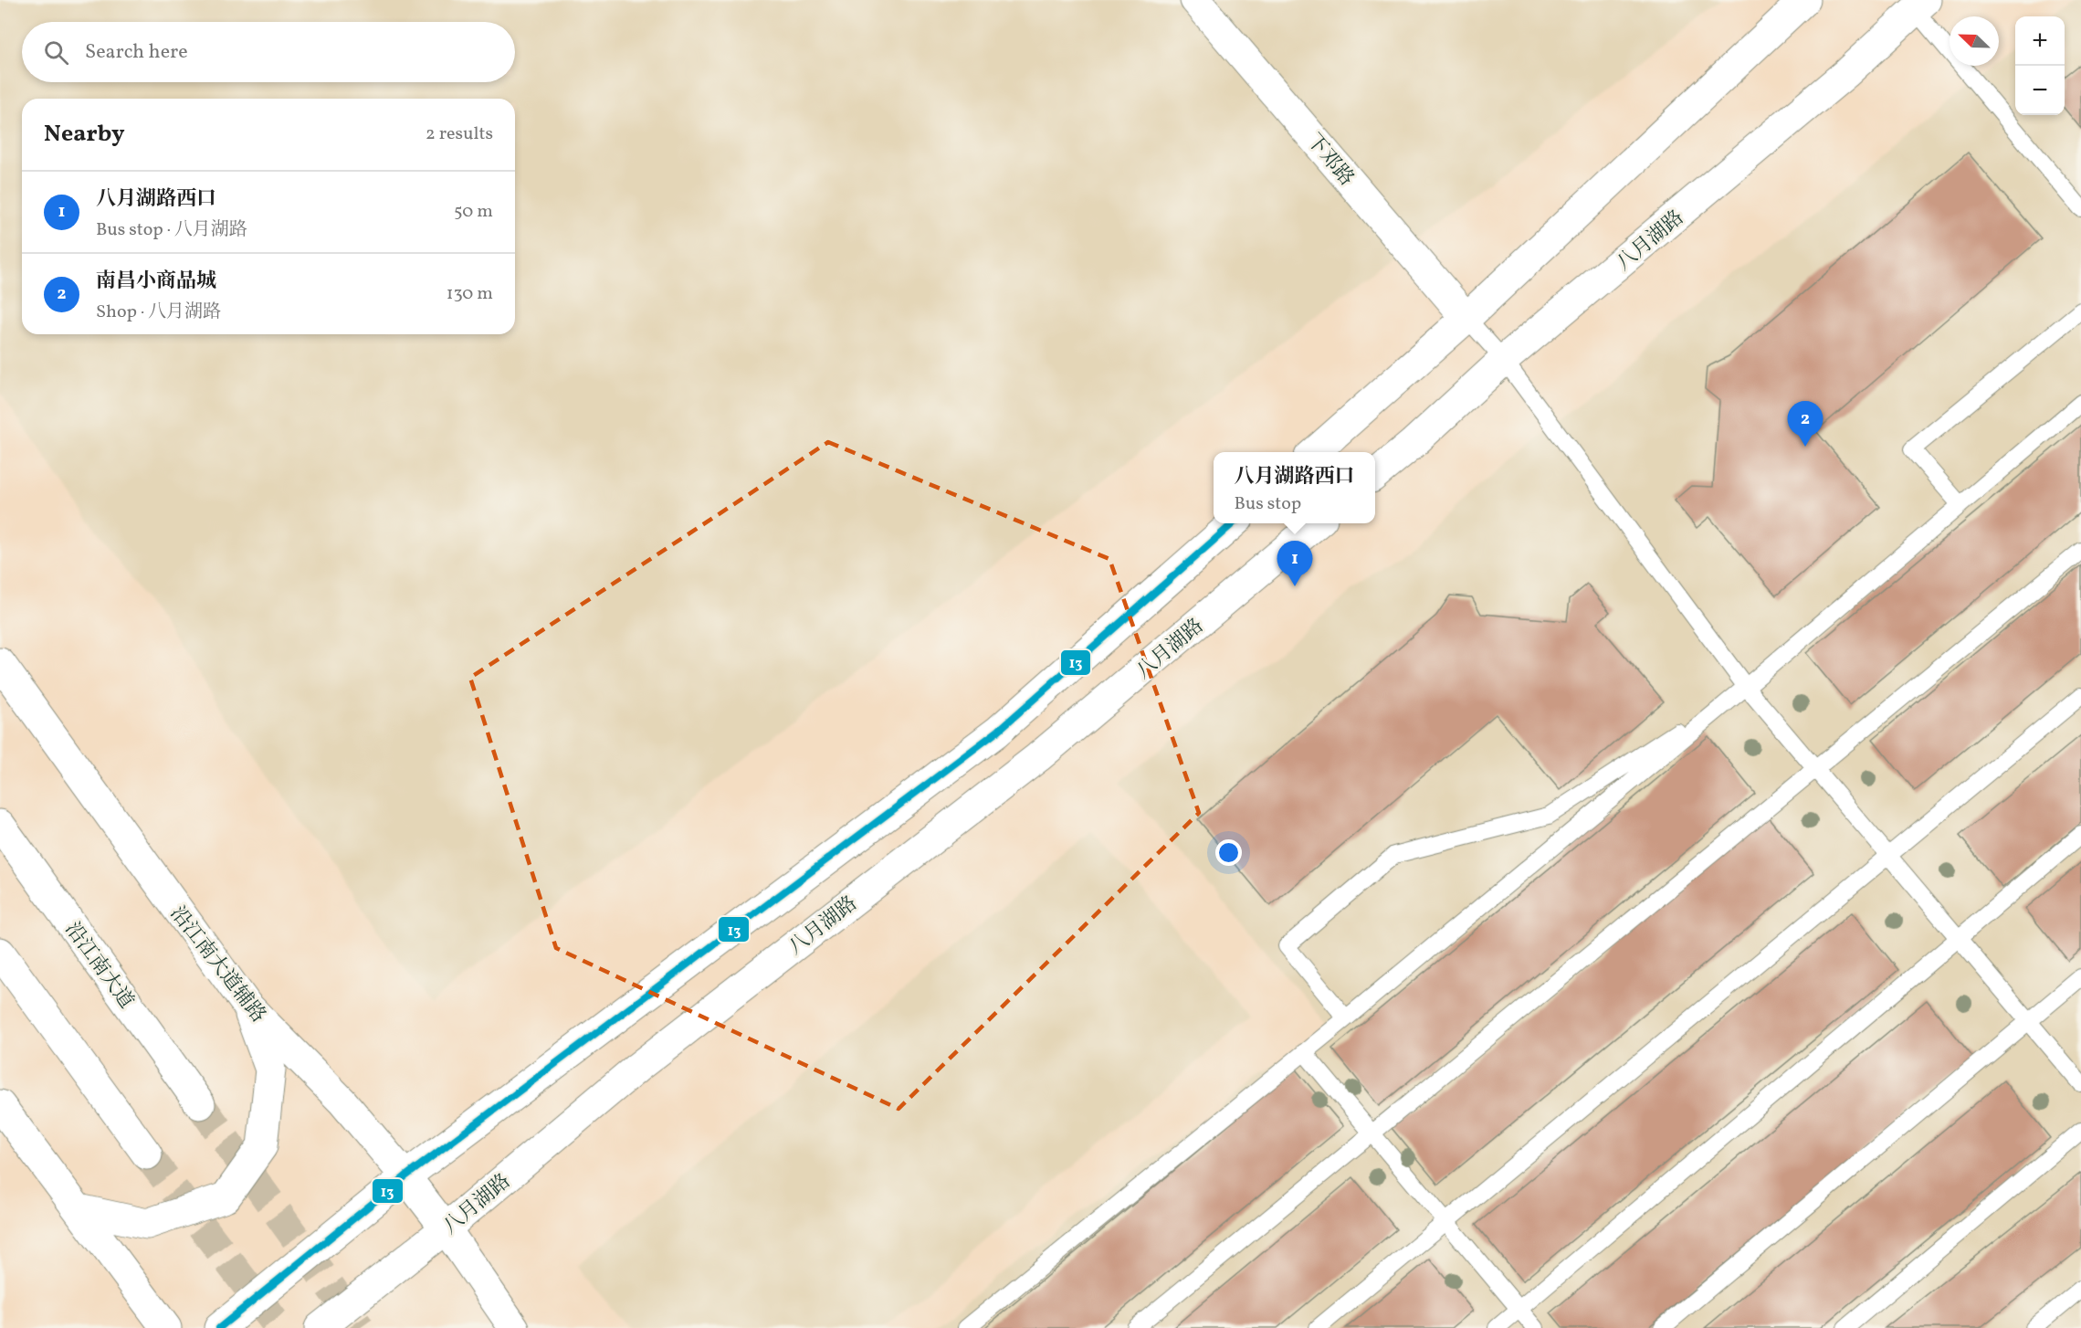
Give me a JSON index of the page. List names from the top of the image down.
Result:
{
  "streets": {
    "main road": [
      "下邓路",
      "八月湖路",
      "沿江南大道辅路",
      "沿江南大道"
    ]
  },
  "crossings": [
    ["八月湖路", "沿江南大道辅路"]
  ],
  "lines": ["transit line 13"],
  "north": "top left",
  "page": {
    "map_buttons": ["+", "−"],
    "search": "Search here",
    "heading": ["Nearby", "2 results"],
    "list": [
      {
        "mark": "1",
        "name": "八月湖路西口",
        "note": "Bus stop · 八月湖路",
        "value": "50 m"
      },
      {
        "mark": "2",
        "name": "南昌小商品城",
        "note": "Shop · 八月湖路",
        "value": "130 m"
      }
    ],
    "pins": ["2", "1"],
    "popup": ["八月湖路西口", "Bus stop"]
  }
}
